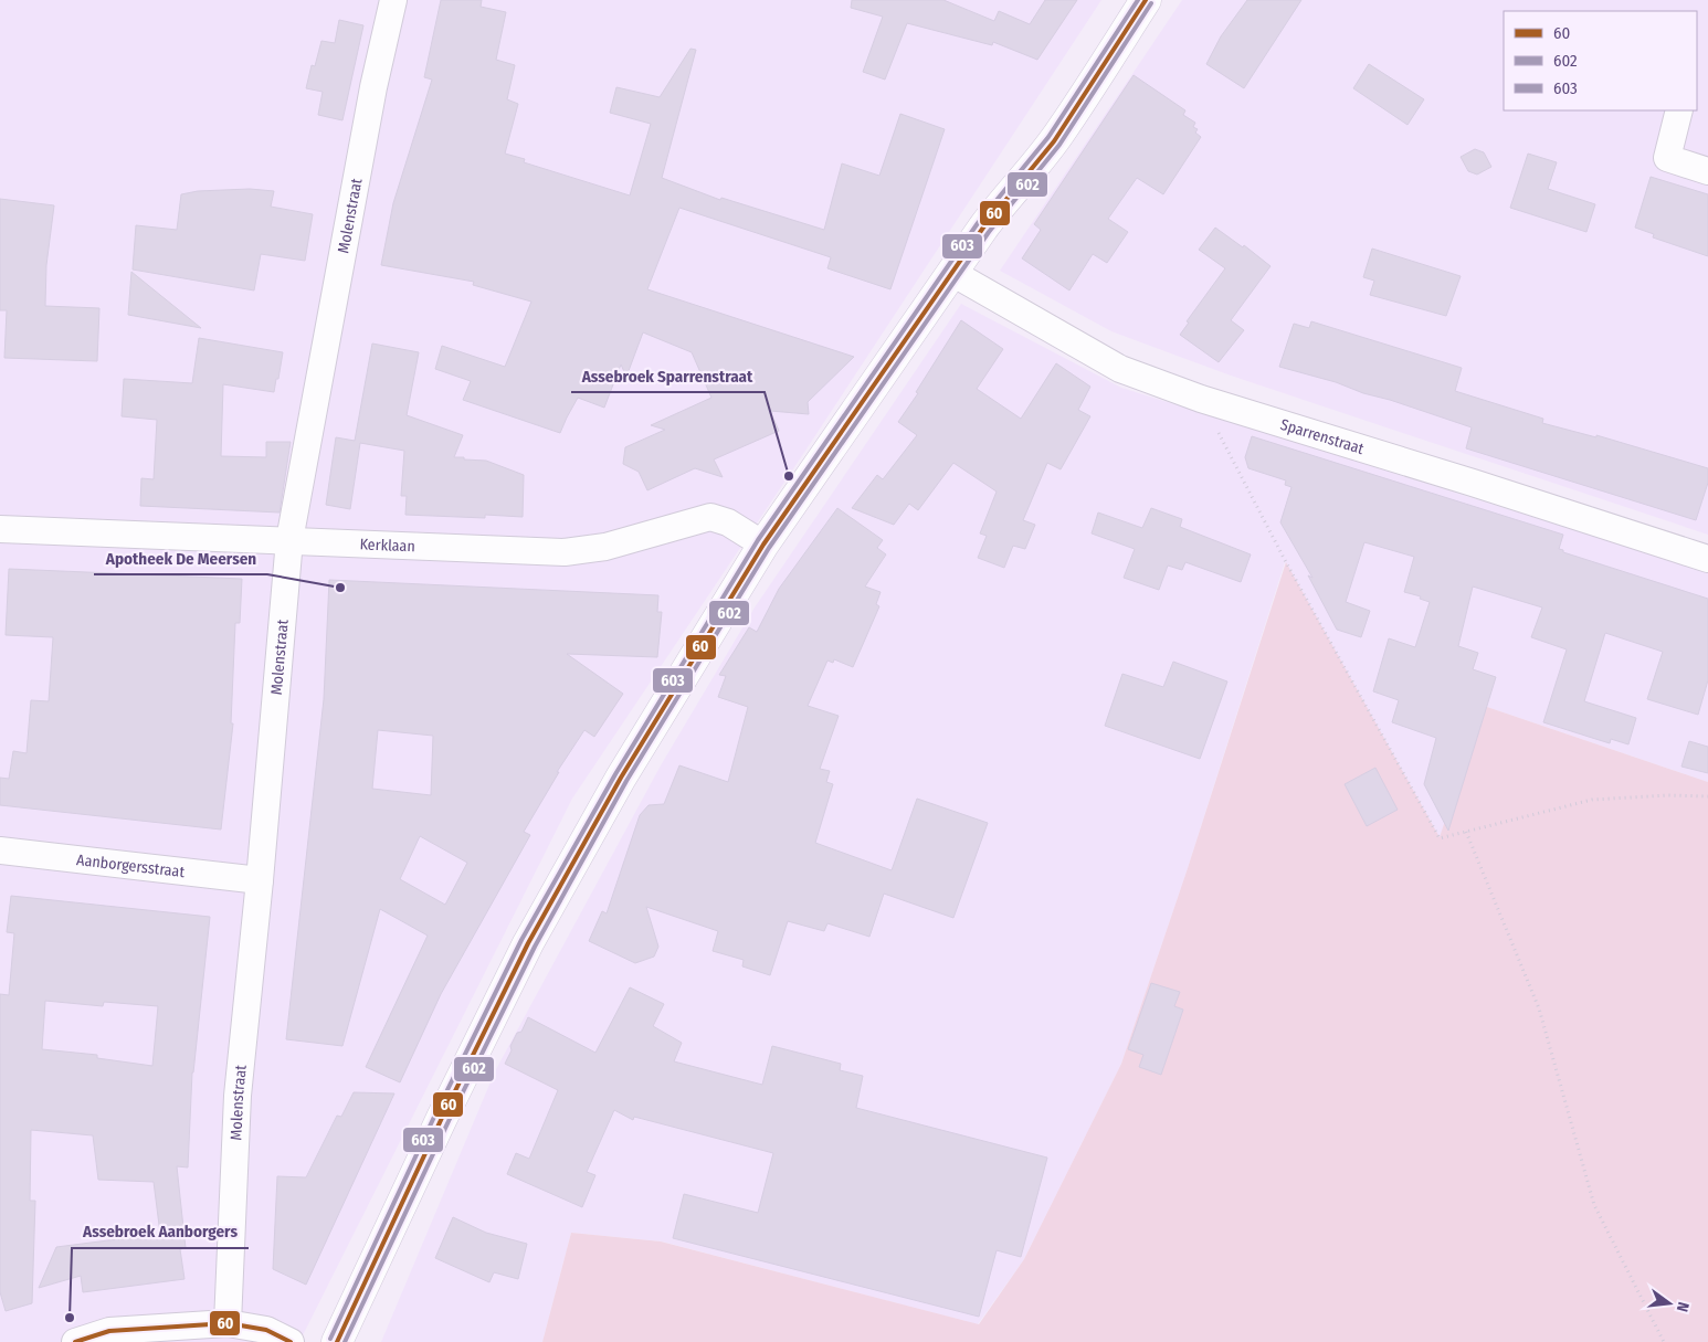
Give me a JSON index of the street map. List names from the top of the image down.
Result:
{
  "streets": {
    "street": [
      "Molenstraat",
      "Sparrenstraat",
      "Kerklaan",
      "Aanborgersstraat"
    ]
  },
  "crossings": [
    ["Molenstraat", "Kerklaan"],
    ["Molenstraat", "Aanborgersstraat"]
  ],
  "places": ["Assebroek Sparrenstraat", "Apotheek De Meersen", "Assebroek Aanborgers"],
  "lines": ["transit line 60", "transit line 603", "transit line 602"],
  "legend": ["60", "602", "603"],
  "north": "right"
}
